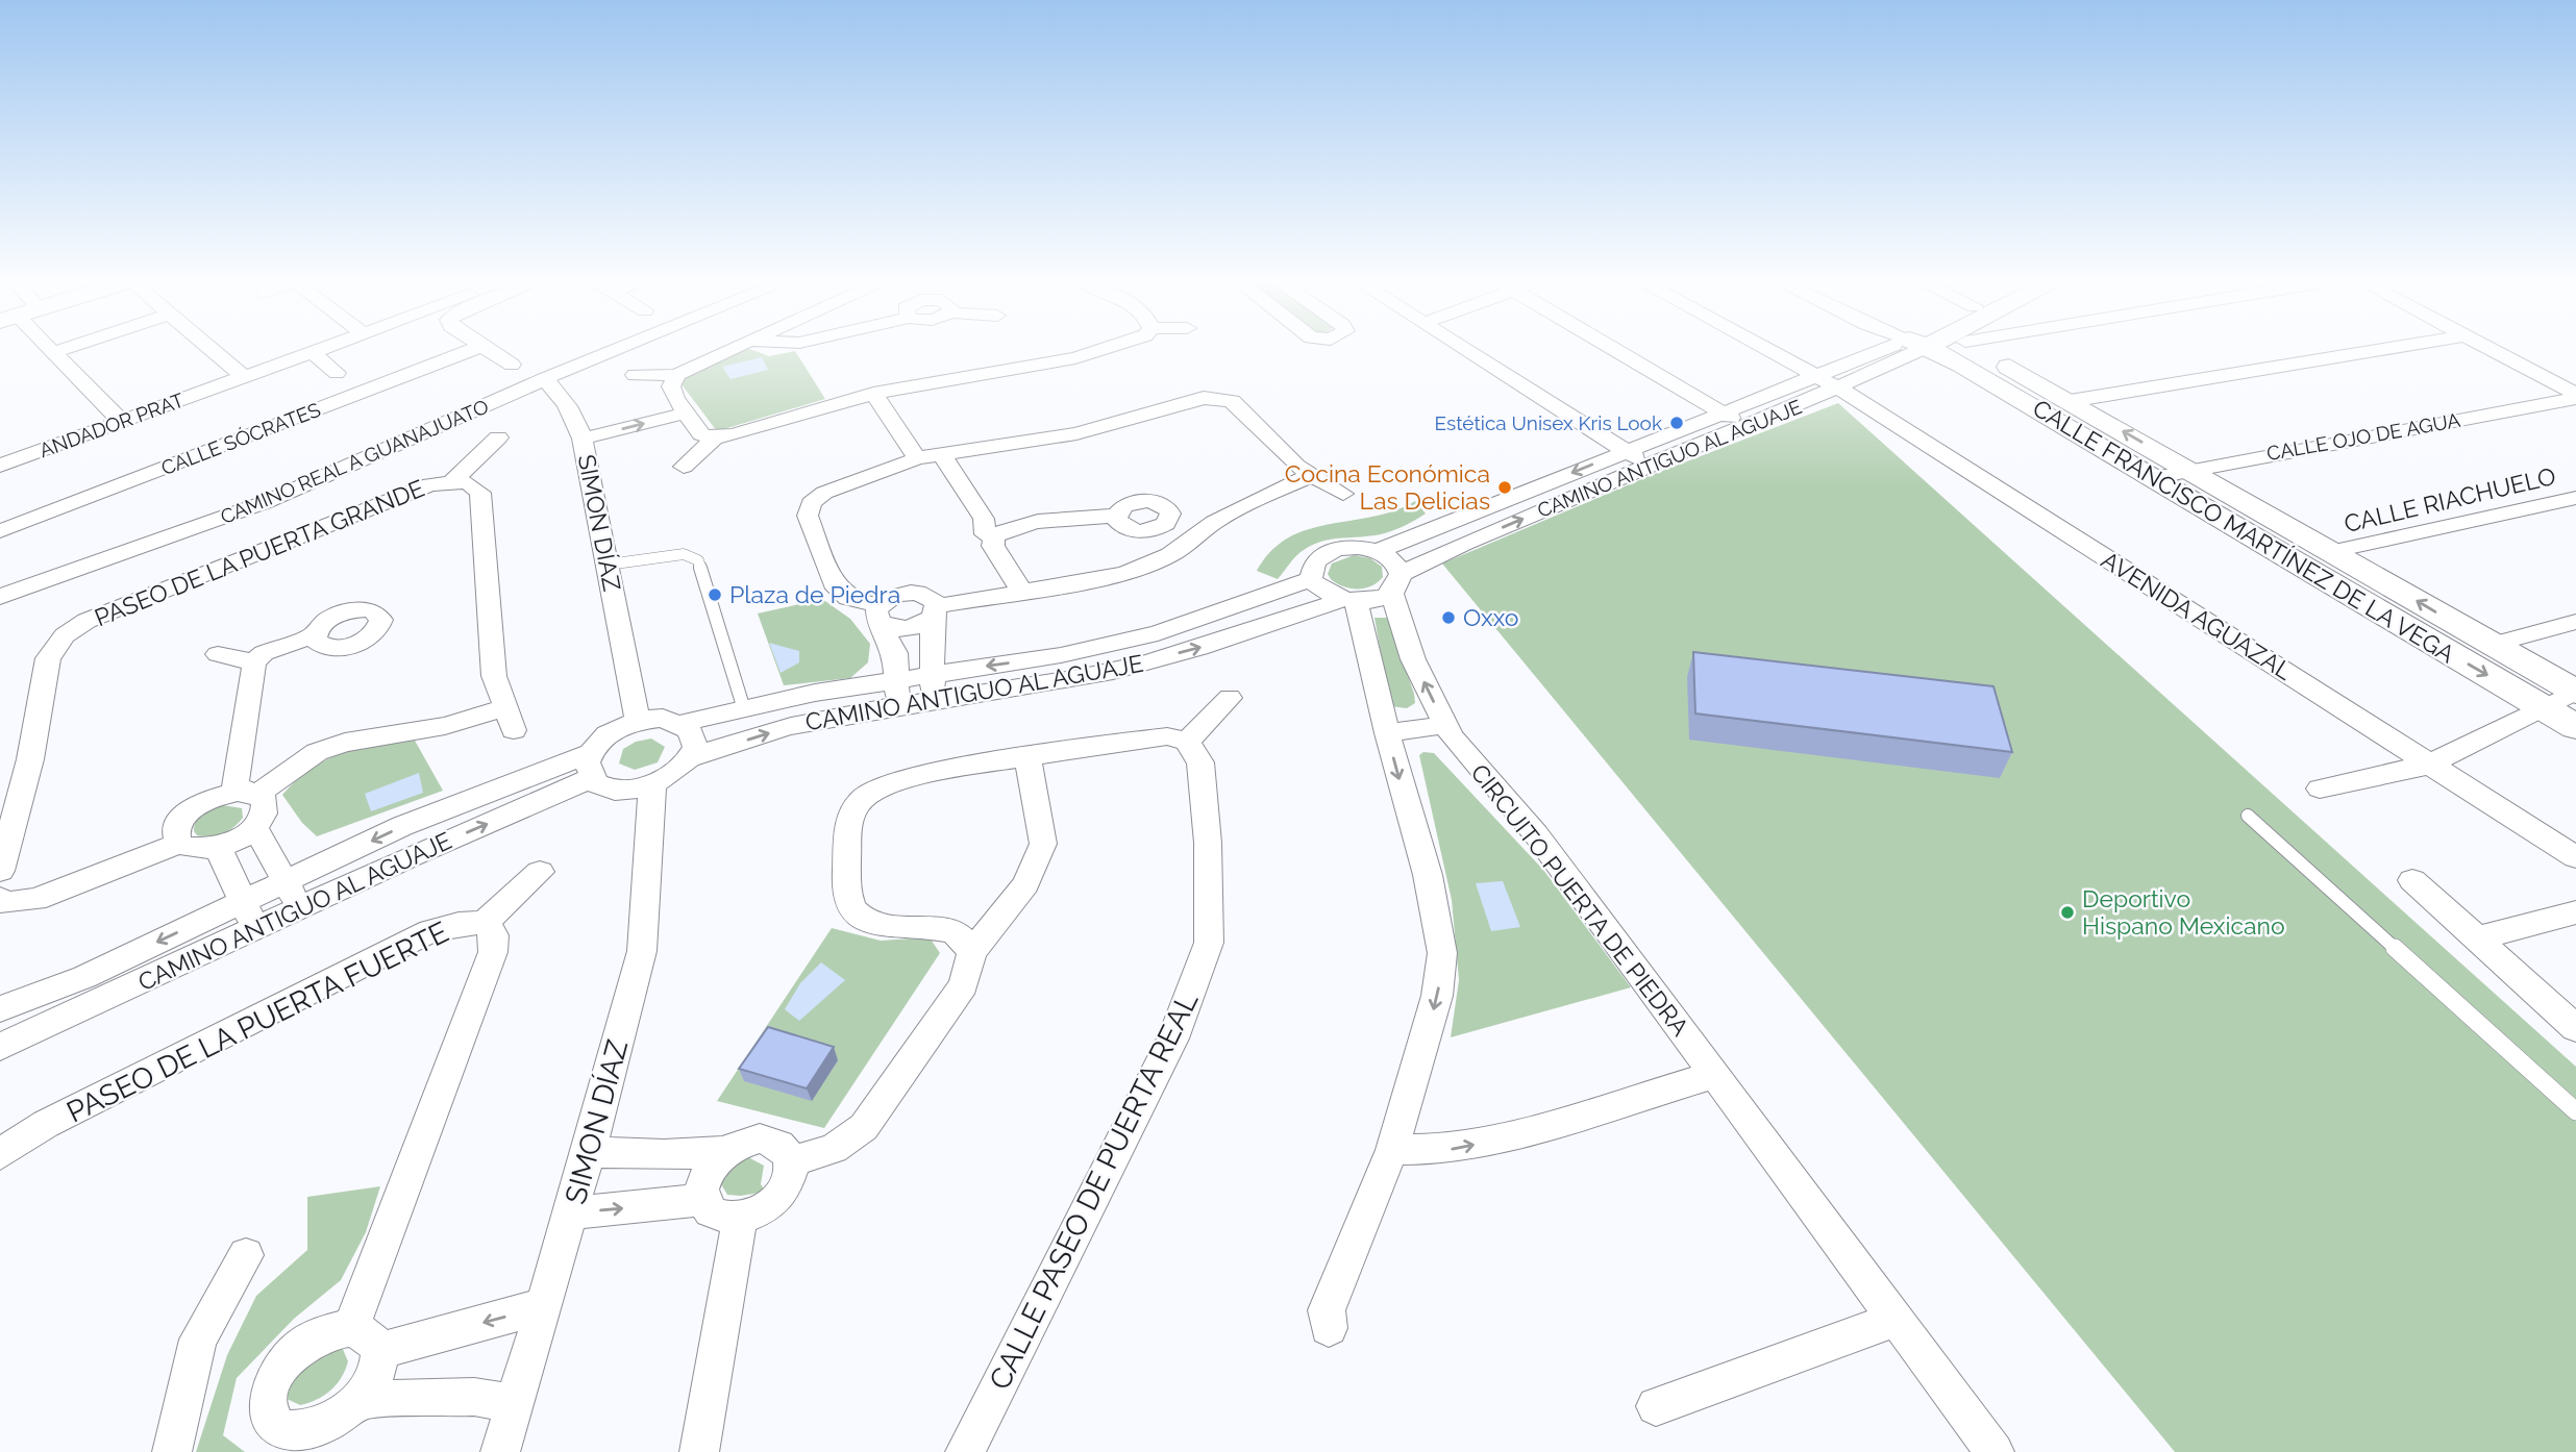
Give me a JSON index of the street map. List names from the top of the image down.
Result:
{
  "streets": {
    "street": [
      "ANDADOR PRAT",
      "CALLE OJO DE AGUA",
      "CALLE SÓCRATES",
      "CAMINO ANTIGUO AL AGUAJE",
      "CAMINO REAL A GUANAJUATO",
      "CALLE RIACHUELO",
      "SIMON DÍAZ",
      "CALLE FRANCISCO MARTÍNEZ DE LA VEGA",
      "PASEO DE LA PUERTA GRANDE",
      "AVENIDA AGUAZAL",
      "CIRCUITO PUERTA DE PIEDRA",
      "PASEO DE LA PUERTA FUERTE",
      "CALLE PASEO DE PUERTA REAL"
    ]
  },
  "crossings": [
    ["CALLE OJO DE AGUA", "CALLE FRANCISCO MARTÍNEZ DE LA VEGA"],
    ["CAMINO ANTIGUO AL AGUAJE", "SIMON DÍAZ"],
    ["CAMINO ANTIGUO AL AGUAJE", "AVENIDA AGUAZAL"],
    ["CAMINO ANTIGUO AL AGUAJE", "CIRCUITO PUERTA DE PIEDRA"],
    ["CAMINO REAL A GUANAJUATO", "SIMON DÍAZ"],
    ["CALLE RIACHUELO", "CALLE FRANCISCO MARTÍNEZ DE LA VEGA"]
  ],
  "places": [
    "Estética Unisex Kris Look",
    "Cocina Económica Las Delicias",
    "Plaza de Piedra",
    "Oxxo",
    "Deportivo Hispano Mexicano"
  ]
}
